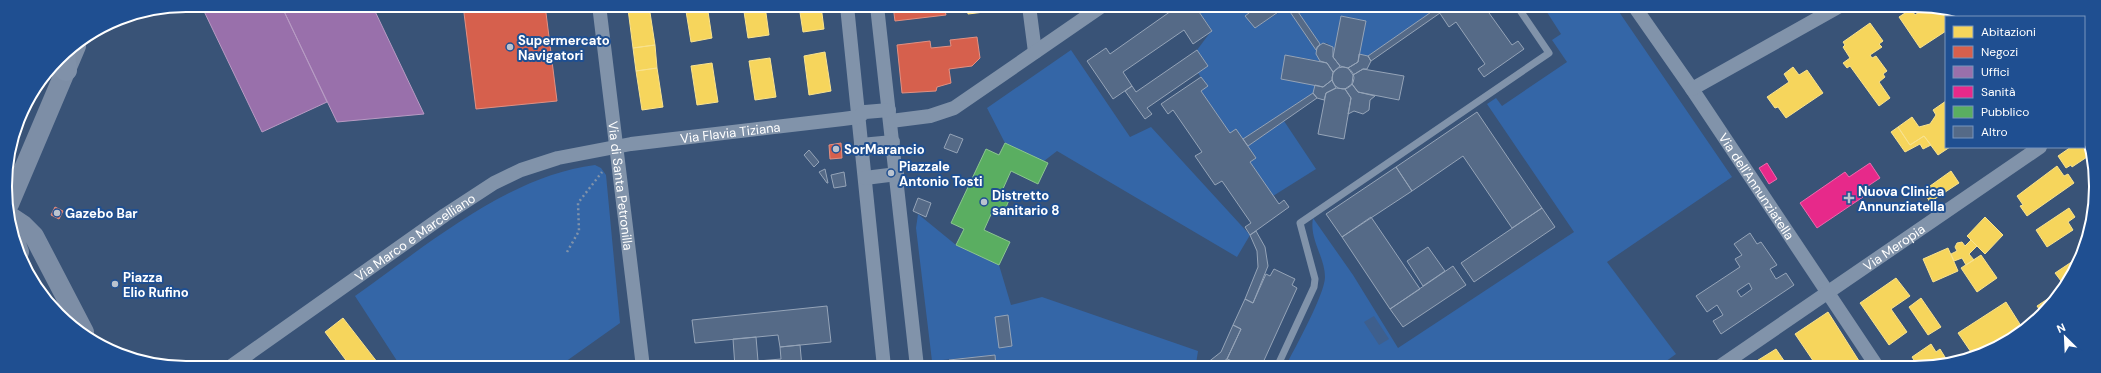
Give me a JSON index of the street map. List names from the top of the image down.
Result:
{
  "streets": {
    "street": [
      "Via Flavia Tiziana",
      "Via di Santa Petronilla",
      "Via dell'Annunziatella",
      "Via Marco e Marcelliano",
      "Via Meropia"
    ]
  },
  "crossings": [
    ["Via Flavia Tiziana", "Via di Santa Petronilla"],
    ["Via Flavia Tiziana", "Via Marco e Marcelliano"],
    ["Via di Santa Petronilla", "Via Marco e Marcelliano"],
    ["Via dell'Annunziatella", "Via Meropia"]
  ],
  "places": {
    "other": [
      "Supermercato Navigatori",
      "SorMarancio",
      "Piazzale Antonio Tosti",
      "Distretto sanitario 8",
      "Gazebo Bar",
      "Piazza Elio Rufino"
    ],
    "health": ["Nuova Clinica Annunziatella"]
  },
  "legend": [
    "Abitazioni",
    "Negozi",
    "Uffici",
    "Sanità",
    "Pubblico",
    "Altro"
  ],
  "north": "top left"
}
